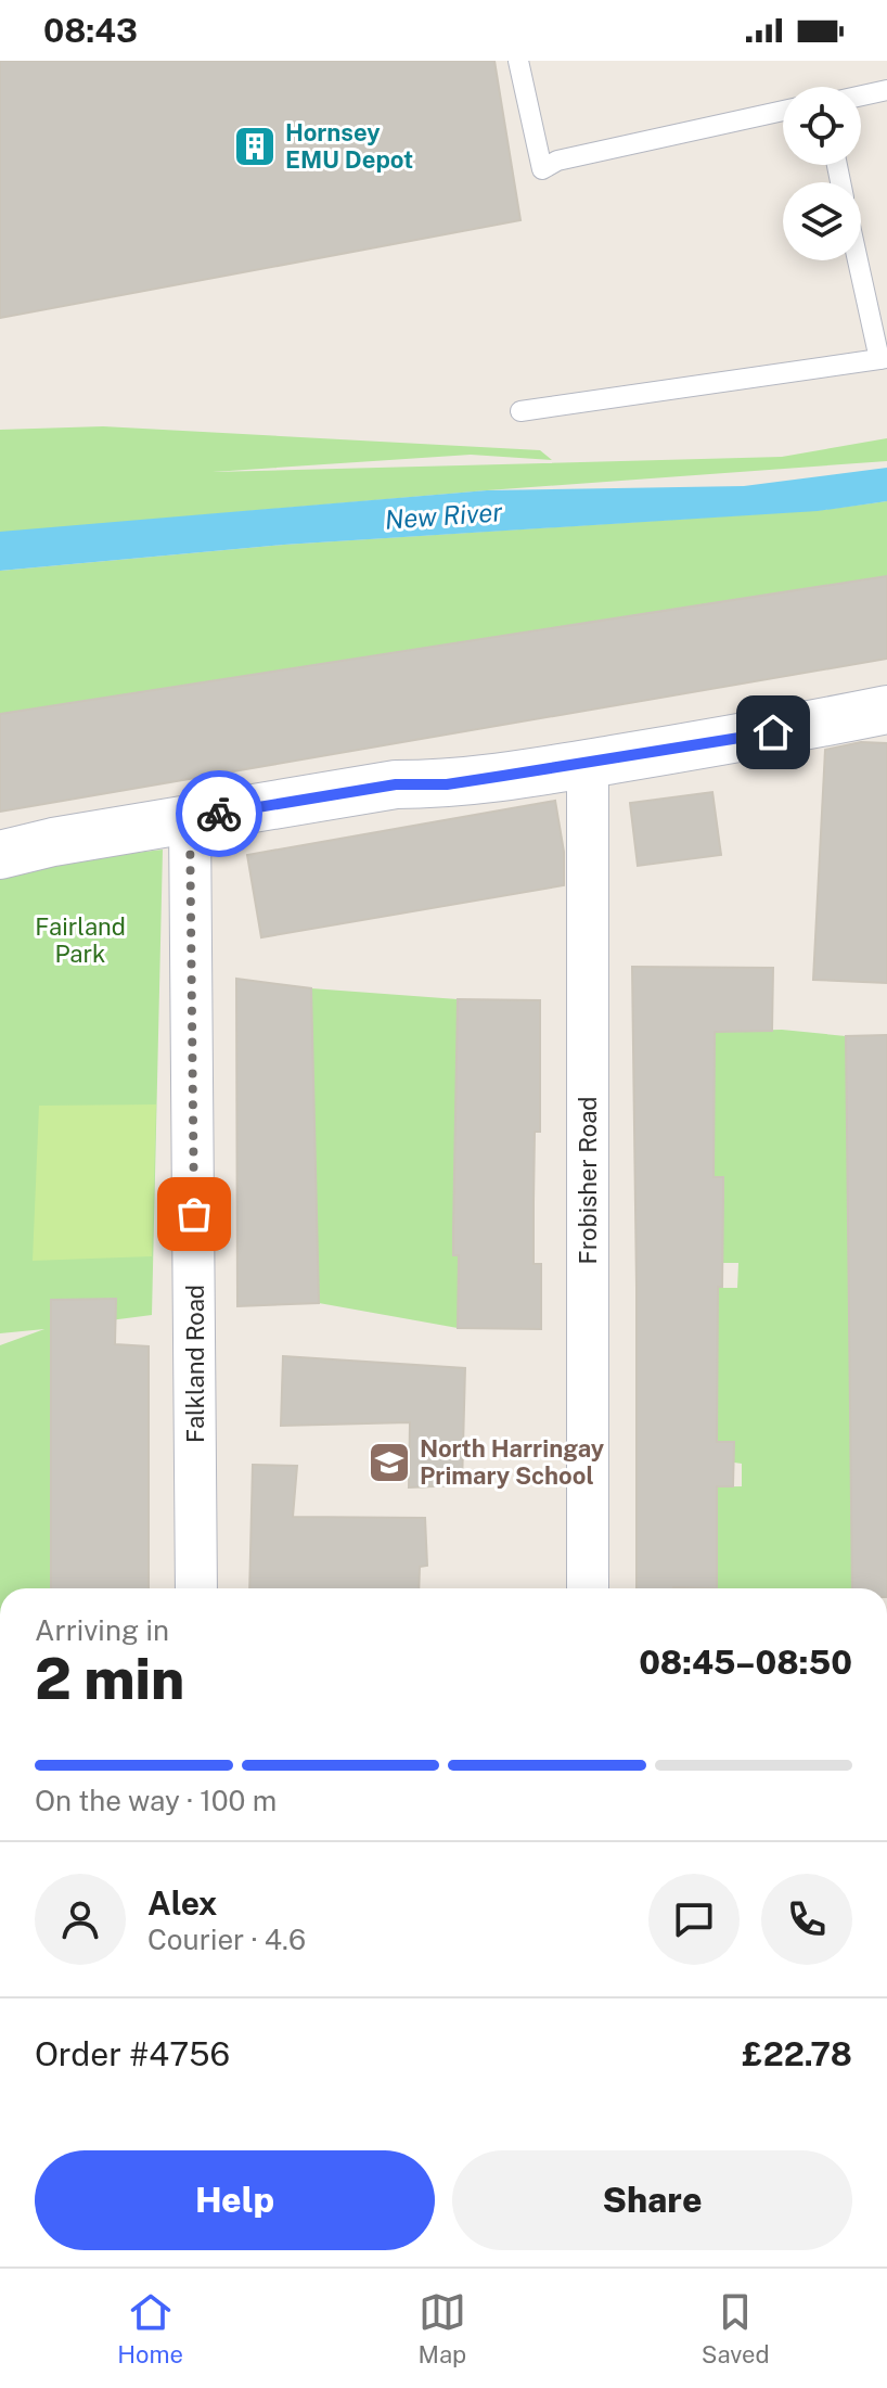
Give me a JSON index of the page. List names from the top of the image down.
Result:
{
  "streets": {
    "street": ["Frobisher Road", "Falkland Road"]
  },
  "water": ["New River"],
  "parks": ["Fairland Park"],
  "places": {
    "building": ["Hornsey EMU Depot"],
    "school or university": ["North Harringay Primary School"]
  },
  "page": {
    "status": "08:43",
    "heading": ["2 min", "Arriving in", "08:45–08:50"],
    "panel": [
      "Alex",
      "Courier · 4.6",
      "Order #4756",
      "£22.78"
    ],
    "bar": "On the way · 100 m",
    "buttons": ["Help", "Share"],
    "tabs": ["Home", "Map", "Saved"]
  }
}
